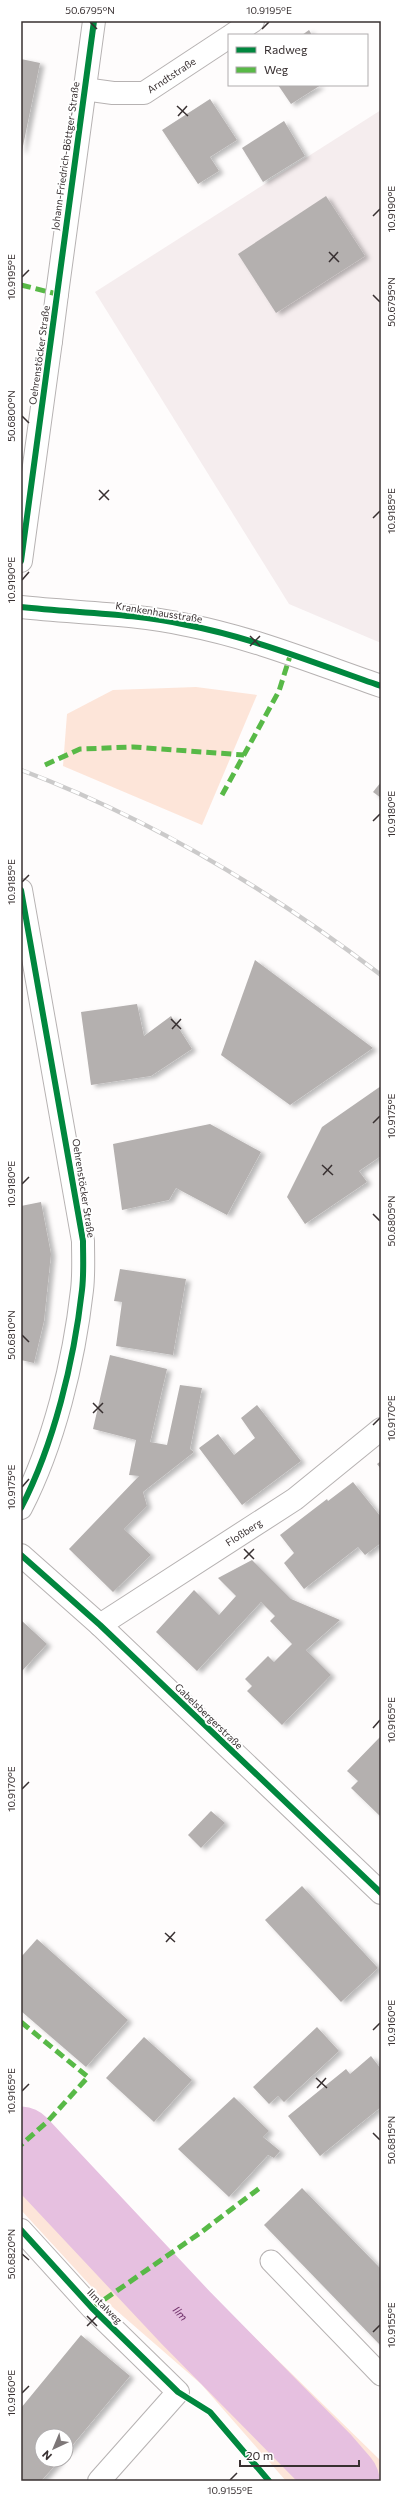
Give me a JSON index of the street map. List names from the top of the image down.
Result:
{
  "streets": {
    "street": [
      "Arndtstraße",
      "Johann-Friedrich-Böttger-Straße",
      "Oehrenstöcker Straße",
      "Krankenhausstraße",
      "Floßberg",
      "Gabelsbergerstraße",
      "Ilmtalweg"
    ]
  },
  "crossings": [
    ["Arndtstraße", "Johann-Friedrich-Böttger-Straße"],
    ["Johann-Friedrich-Böttger-Straße", "Oehrenstöcker Straße"],
    ["Floßberg", "Gabelsbergerstraße"]
  ],
  "water": ["Ilm"],
  "legend": ["Radweg", "Weg"],
  "scale_bar": "20 m",
  "north": "bottom left",
  "coordinates": [
    "50.6795°N",
    "10.9195°E",
    "10.9190°E",
    "50.6800°N",
    "10.9185°E",
    "10.9180°E",
    "10.9175°E",
    "50.6805°N",
    "50.6810°N",
    "10.9170°E",
    "10.9165°E",
    "10.9160°E",
    "50.6815°N",
    "50.6820°N",
    "10.9155°E"
  ]
}
